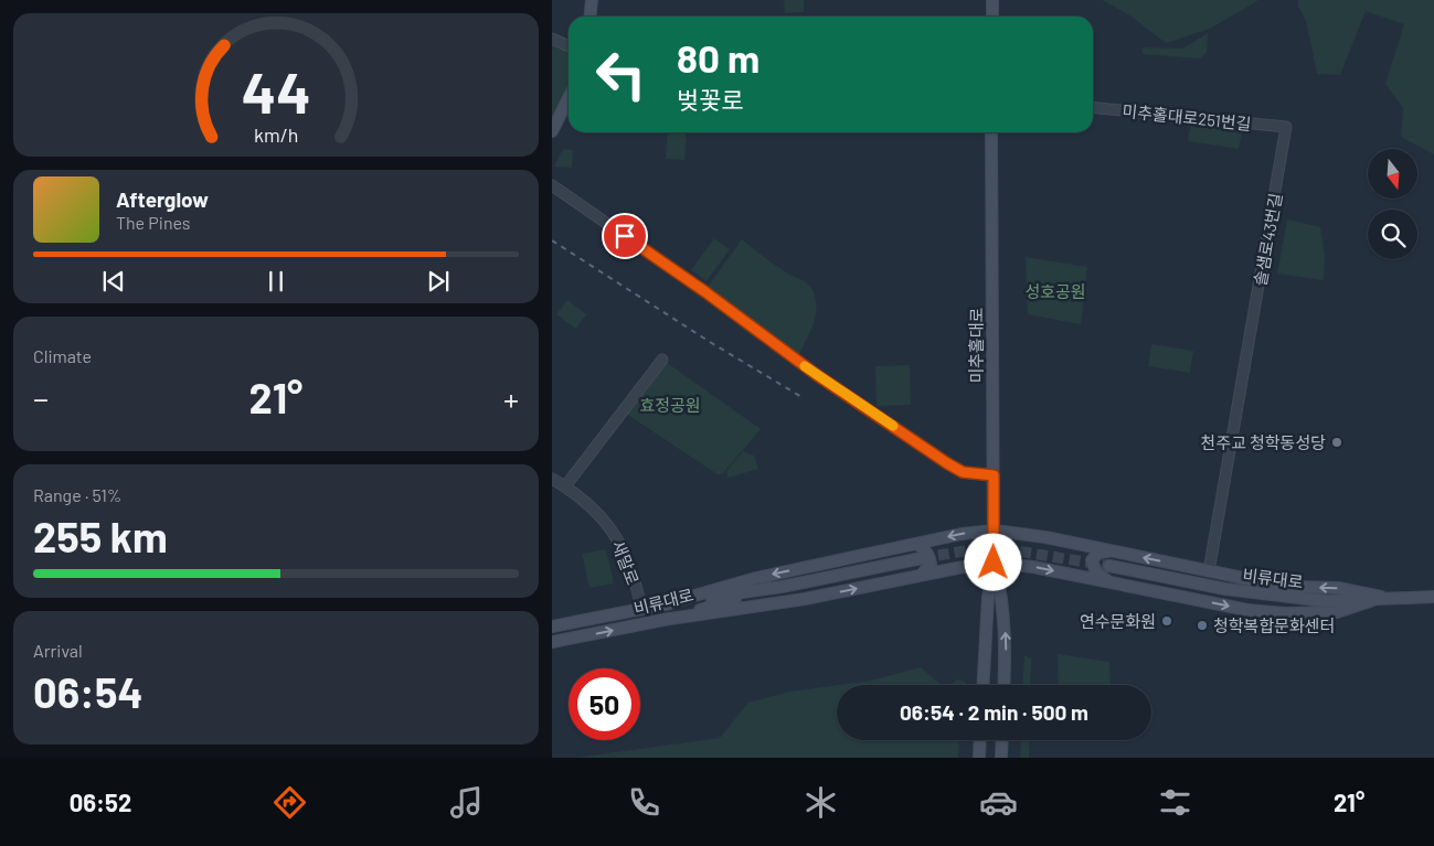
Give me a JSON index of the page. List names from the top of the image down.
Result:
{
  "streets": {
    "main road": ["미추홀대로", "비류대로"],
    "street": ["미추홀대로251번길", "솔샘로43번길", "새말로"]
  },
  "crossings": [
    ["미추홀대로251번길", "솔샘로43번길"],
    ["새말로", "비류대로"]
  ],
  "parks": ["성호공원", "효정공원"],
  "places": ["천주교 청학동성당", "연수문화원", "청학복합문화센터"],
  "north": "bottom",
  "page": {
    "turn": ["80 m", "벚꽃로"],
    "song": ["Afterglow", "The Pines"],
    "tile": [
      "Climate",
      ["Range · 51%", "255 km"],
      ["Arrival", "06:54"]
    ],
    "heat": ["−", "21°", "+"],
    "limit": "50",
    "trip": "06:54 · 2 min · 500 m",
    "tabs": ["06:52", "21°"],
    "gauge": ["44", "km/h"]
  }
}
